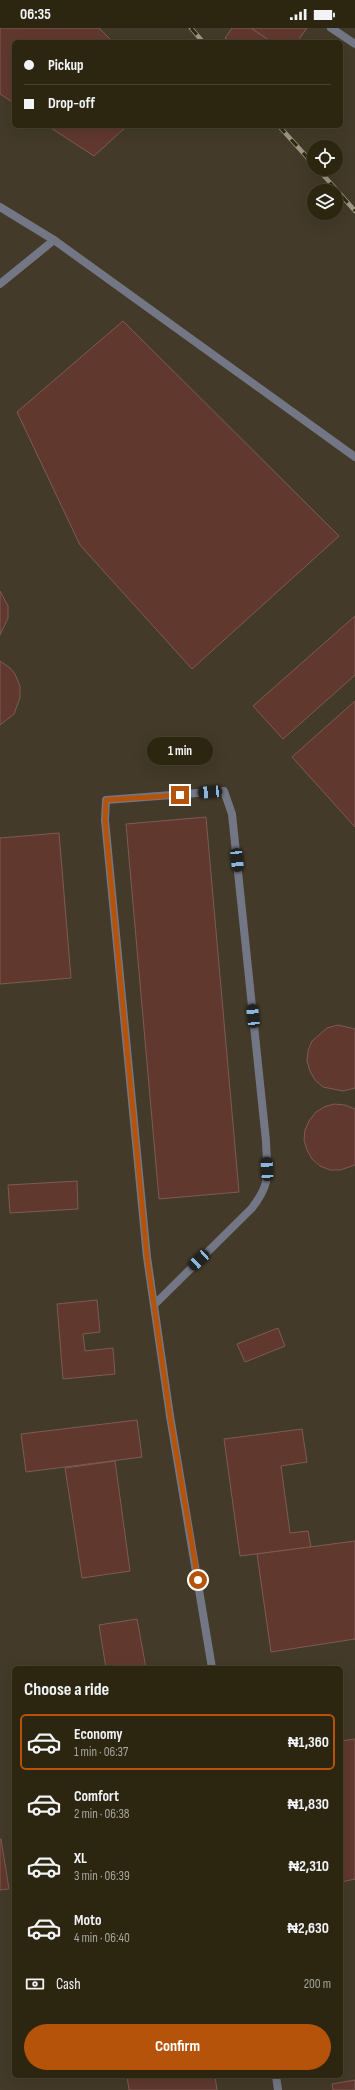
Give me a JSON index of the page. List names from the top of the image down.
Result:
{
  "page": {
    "status": "06:35",
    "banner": ["Pickup", "Drop-off"],
    "bubble": "1 min",
    "heading": "Choose a ride",
    "list": [
      {
        "name": "Economy",
        "note": "1 min · 06:37",
        "value": "₦1,360"
      },
      {
        "name": "Comfort",
        "note": "2 min · 06:38",
        "value": "₦1,830"
      },
      {
        "name": "XL",
        "note": "3 min · 06:39",
        "value": "₦2,310"
      },
      {
        "name": "Moto",
        "note": "4 min · 06:40",
        "value": "₦2,630"
      }
    ],
    "pay": ["Cash", "200 m"],
    "buttons": "Confirm"
  }
}
